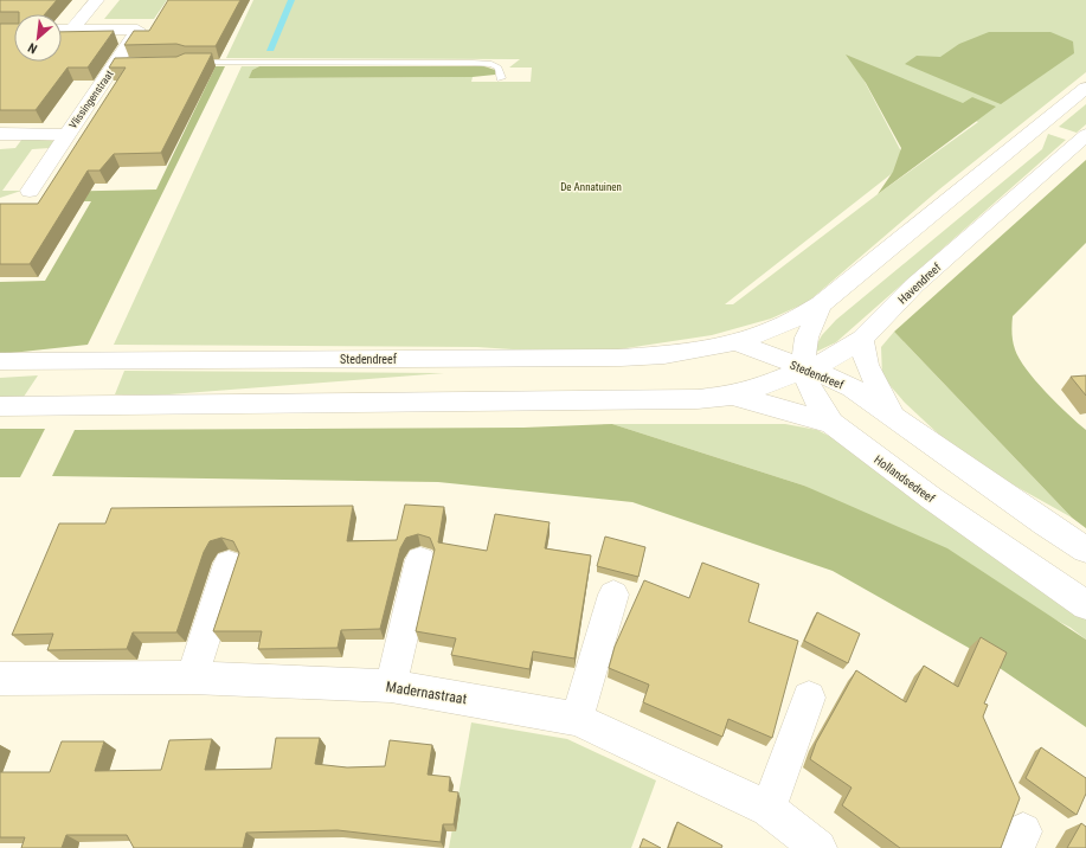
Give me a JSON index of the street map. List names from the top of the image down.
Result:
{
  "streets": {
    "main road": [
      "Vlissingenstraat",
      "Havendreef",
      "Stedendreef",
      "Hollandsedreef",
      "Madernastraat"
    ]
  },
  "crossings": [
    ["Havendreef", "Stedendreef"],
    ["Havendreef", "Hollandsedreef"],
    ["Stedendreef", "Hollandsedreef"]
  ],
  "parks": ["De Annatuinen"],
  "north": "bottom left"
}
